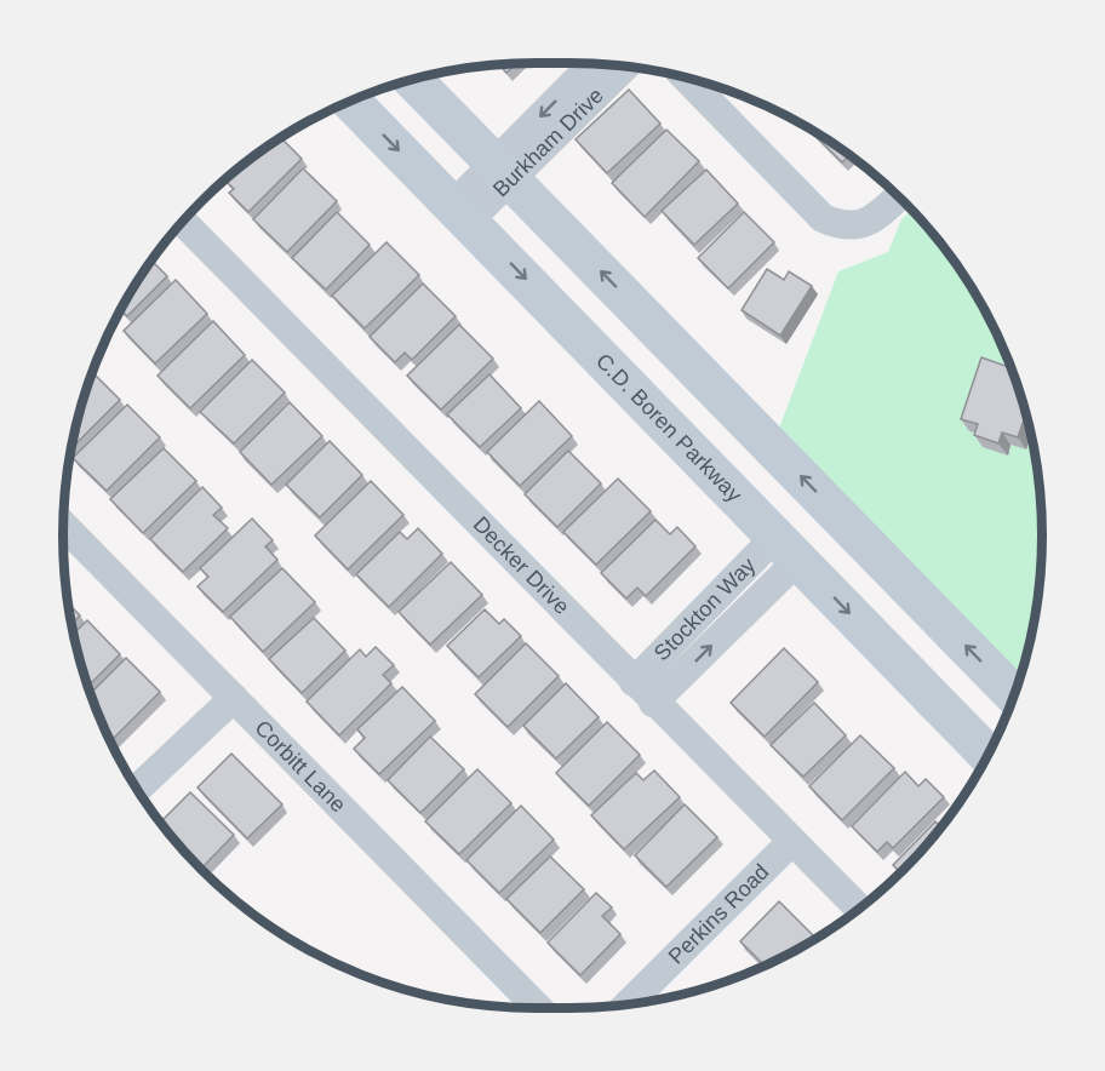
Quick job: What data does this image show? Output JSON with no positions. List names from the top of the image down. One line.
{"streets":{"street":["Burkham Drive","C.D. Boren Parkway","Decker Drive","Stockton Way","Corbitt Lane","Perkins Road"]},"crossings":[["Burkham Drive","C.D. Boren Parkway"],["C.D. Boren Parkway","Stockton Way"],["Decker Drive","Stockton Way"],["Decker Drive","Perkins Road"]]}
